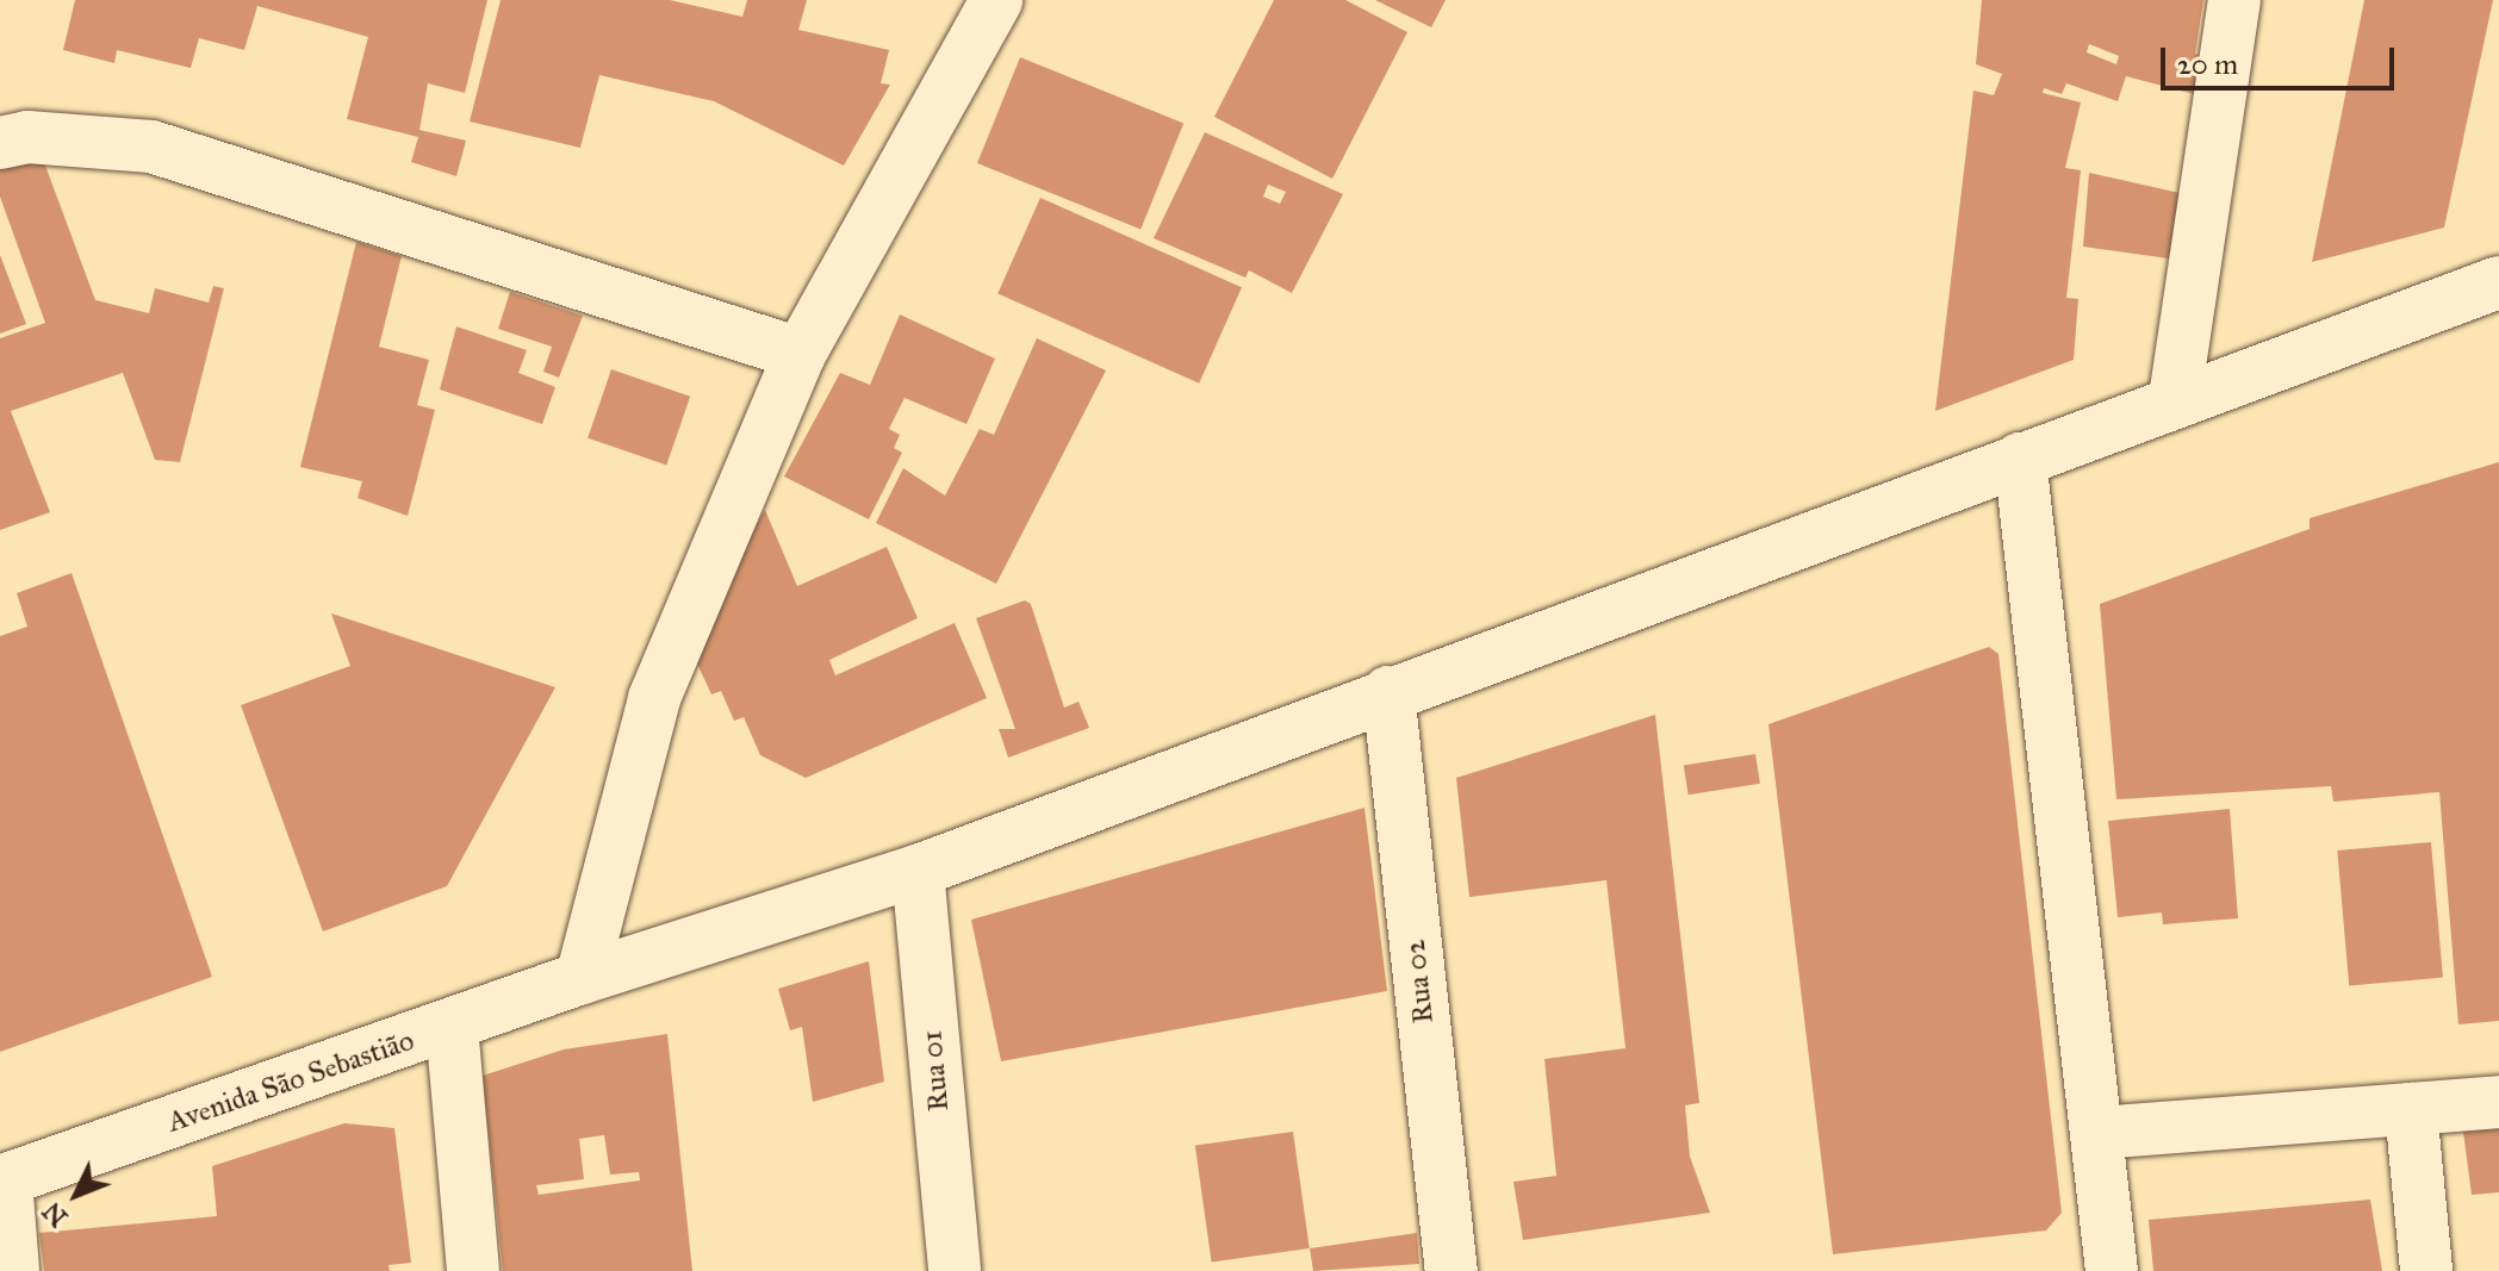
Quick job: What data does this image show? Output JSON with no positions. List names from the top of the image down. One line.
{"streets":{"street":["Rua 02","Rua 01","Avenida São Sebastião"]},"crossings":[["Rua 02","Avenida São Sebastião"],["Rua 01","Avenida São Sebastião"]],"scale_bar":"20 m","north":"bottom left"}
